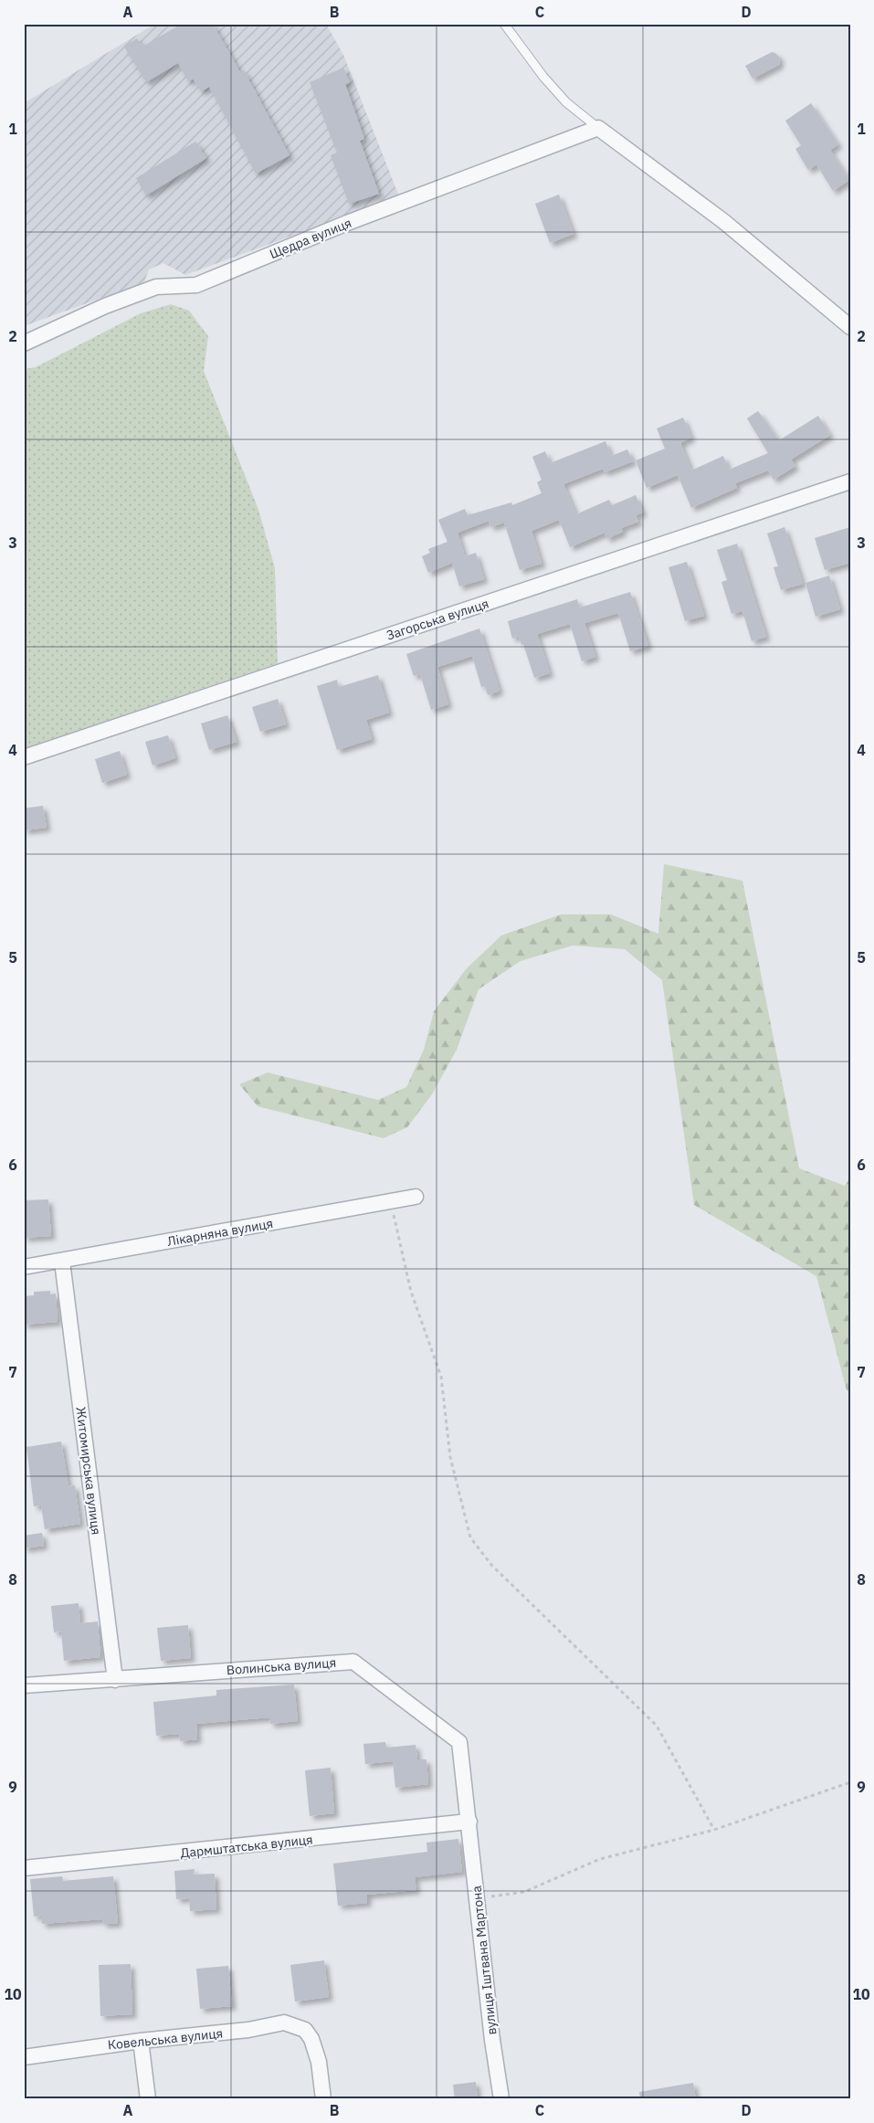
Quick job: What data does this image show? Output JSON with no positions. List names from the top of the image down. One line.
{"streets":{"street":["Щедра вулиця","Загорська вулиця","Лікарняна вулиця","Житомирська вулиця","Волинська вулиця","Дармштатська вулиця","вулиця Іштвана Мартона","Ковельська вулиця"]},"crossings":[["Лікарняна вулиця","Житомирська вулиця"],["Житомирська вулиця","Волинська вулиця"],["Волинська вулиця","Дармштатська вулиця"],["Волинська вулиця","вулиця Іштвана Мартона"],["Дармштатська вулиця","вулиця Іштвана Мартона"]],"grid":{"columns":["A","B","C","D"],"rows":["1","2","3","4","5","6","7","8","9","10"]}}
